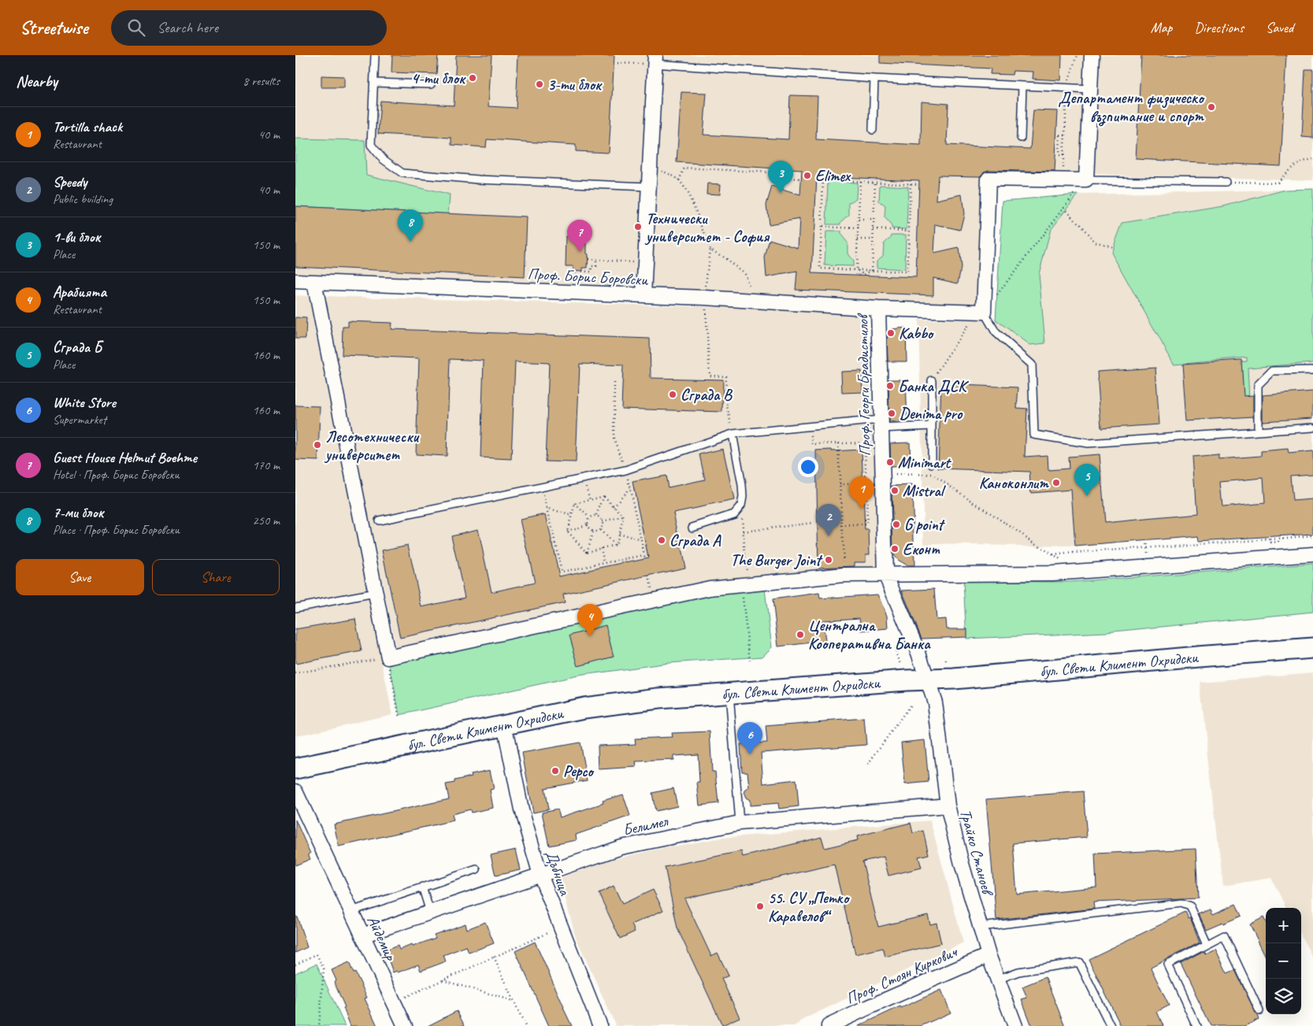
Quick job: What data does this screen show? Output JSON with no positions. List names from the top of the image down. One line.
{"streets":{"main road":["бул. Свети Климент Охридски"],"street":["Проф. Борис Боровски","Проф. Георги Брадистилов","Белимел","Трайко Станоев","Дъбница","Айдемир","Проф. Стоян Киркович"]},"crossings":[["Проф. Борис Боровски","Проф. Георги Брадистилов"],["Проф. Георги Брадистилов","бул. Свети Климент Охридски"],["Проф. Георги Брадистилов","Трайко Станоев"],["бул. Свети Климент Охридски","Трайко Станоев"],["бул. Свети Климент Охридски","Дъбница"],["Белимел","Трайко Станоев"],["Белимел","Дъбница"],["Белимел","Айдемир"],["Трайко Станоев","Проф. Стоян Киркович"]],"places":["4-ти блок","3-ти блок","Департамент физическо възпитание и спорт","Elimex","Технически университет - София","Kabbo","Банка ДСК","Сграда В","Denima pro","Лесотехнически университет","Minimart","Каноконлит","Mistral","G point","Сграда А","Еконт","The Burger Joint","Централна Кооперативна Банка","Pepco","55. СУ „Петко Каравелов“"],"page":{"header":"Streetwise","search":"Search here","nav":["Map","Directions","Saved"],"heading":["Nearby","8 results"],"list":[{"mark":"1","name":"Tortilla shack","note":"Restaurant","value":"40 m"},{"mark":"2","name":"Speedy","note":"Public building","value":"40 m"},{"mark":"3","name":"1-ви блок","note":"Place","value":"150 m"},{"mark":"4","name":"Арабията","note":"Restaurant","value":"150 m"},{"mark":"5","name":"Сграда Б","note":"Place","value":"160 m"},{"mark":"6","name":"White Store","note":"Supermarket","value":"160 m"},{"mark":"7","name":"Guest House Helmut Boehme","note":"Hotel · Проф. Борис Боровски","value":"170 m"},{"mark":"8","name":"7-ми блок","note":"Place · Проф. Борис Боровски","value":"250 m"}],"pins":["3","8","7","5","1","2","4","6"],"buttons":["Save","Share"],"map_buttons":["+","−"]}}
